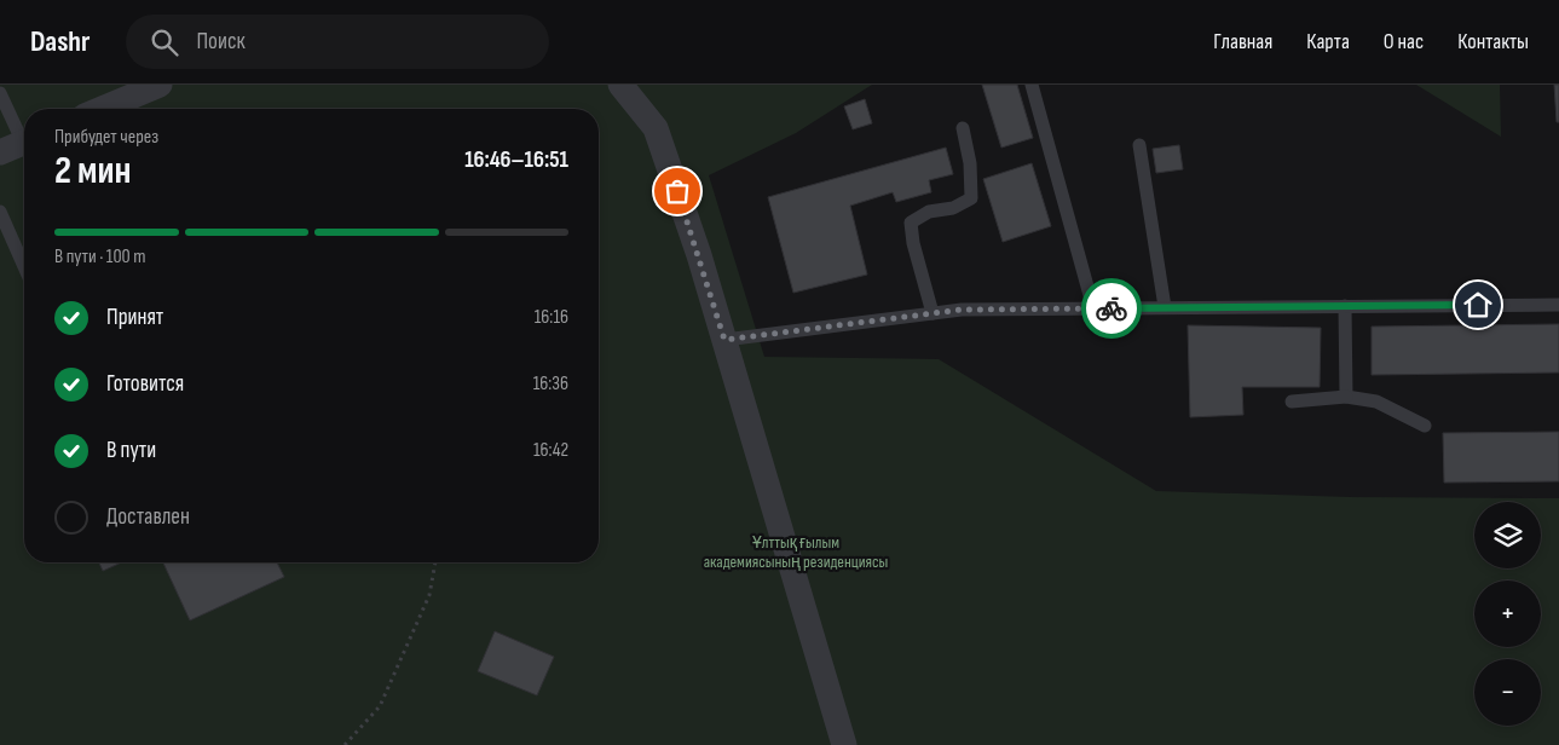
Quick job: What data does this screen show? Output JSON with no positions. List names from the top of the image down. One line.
{"parks":["Ұлттық ғылым академиясының резиденциясы"],"page":{"header":"Dashr","search":"Поиск","nav":["Главная","Карта","О нас","Контакты"],"heading":["2 мин","Прибудет через","16:46–16:51"],"bar":"В пути · 100 m","list":[["Принят","16:16"],["Готовится","16:36"],["В пути","16:42"],"Доставлен"],"map_buttons":["+","−"]}}
